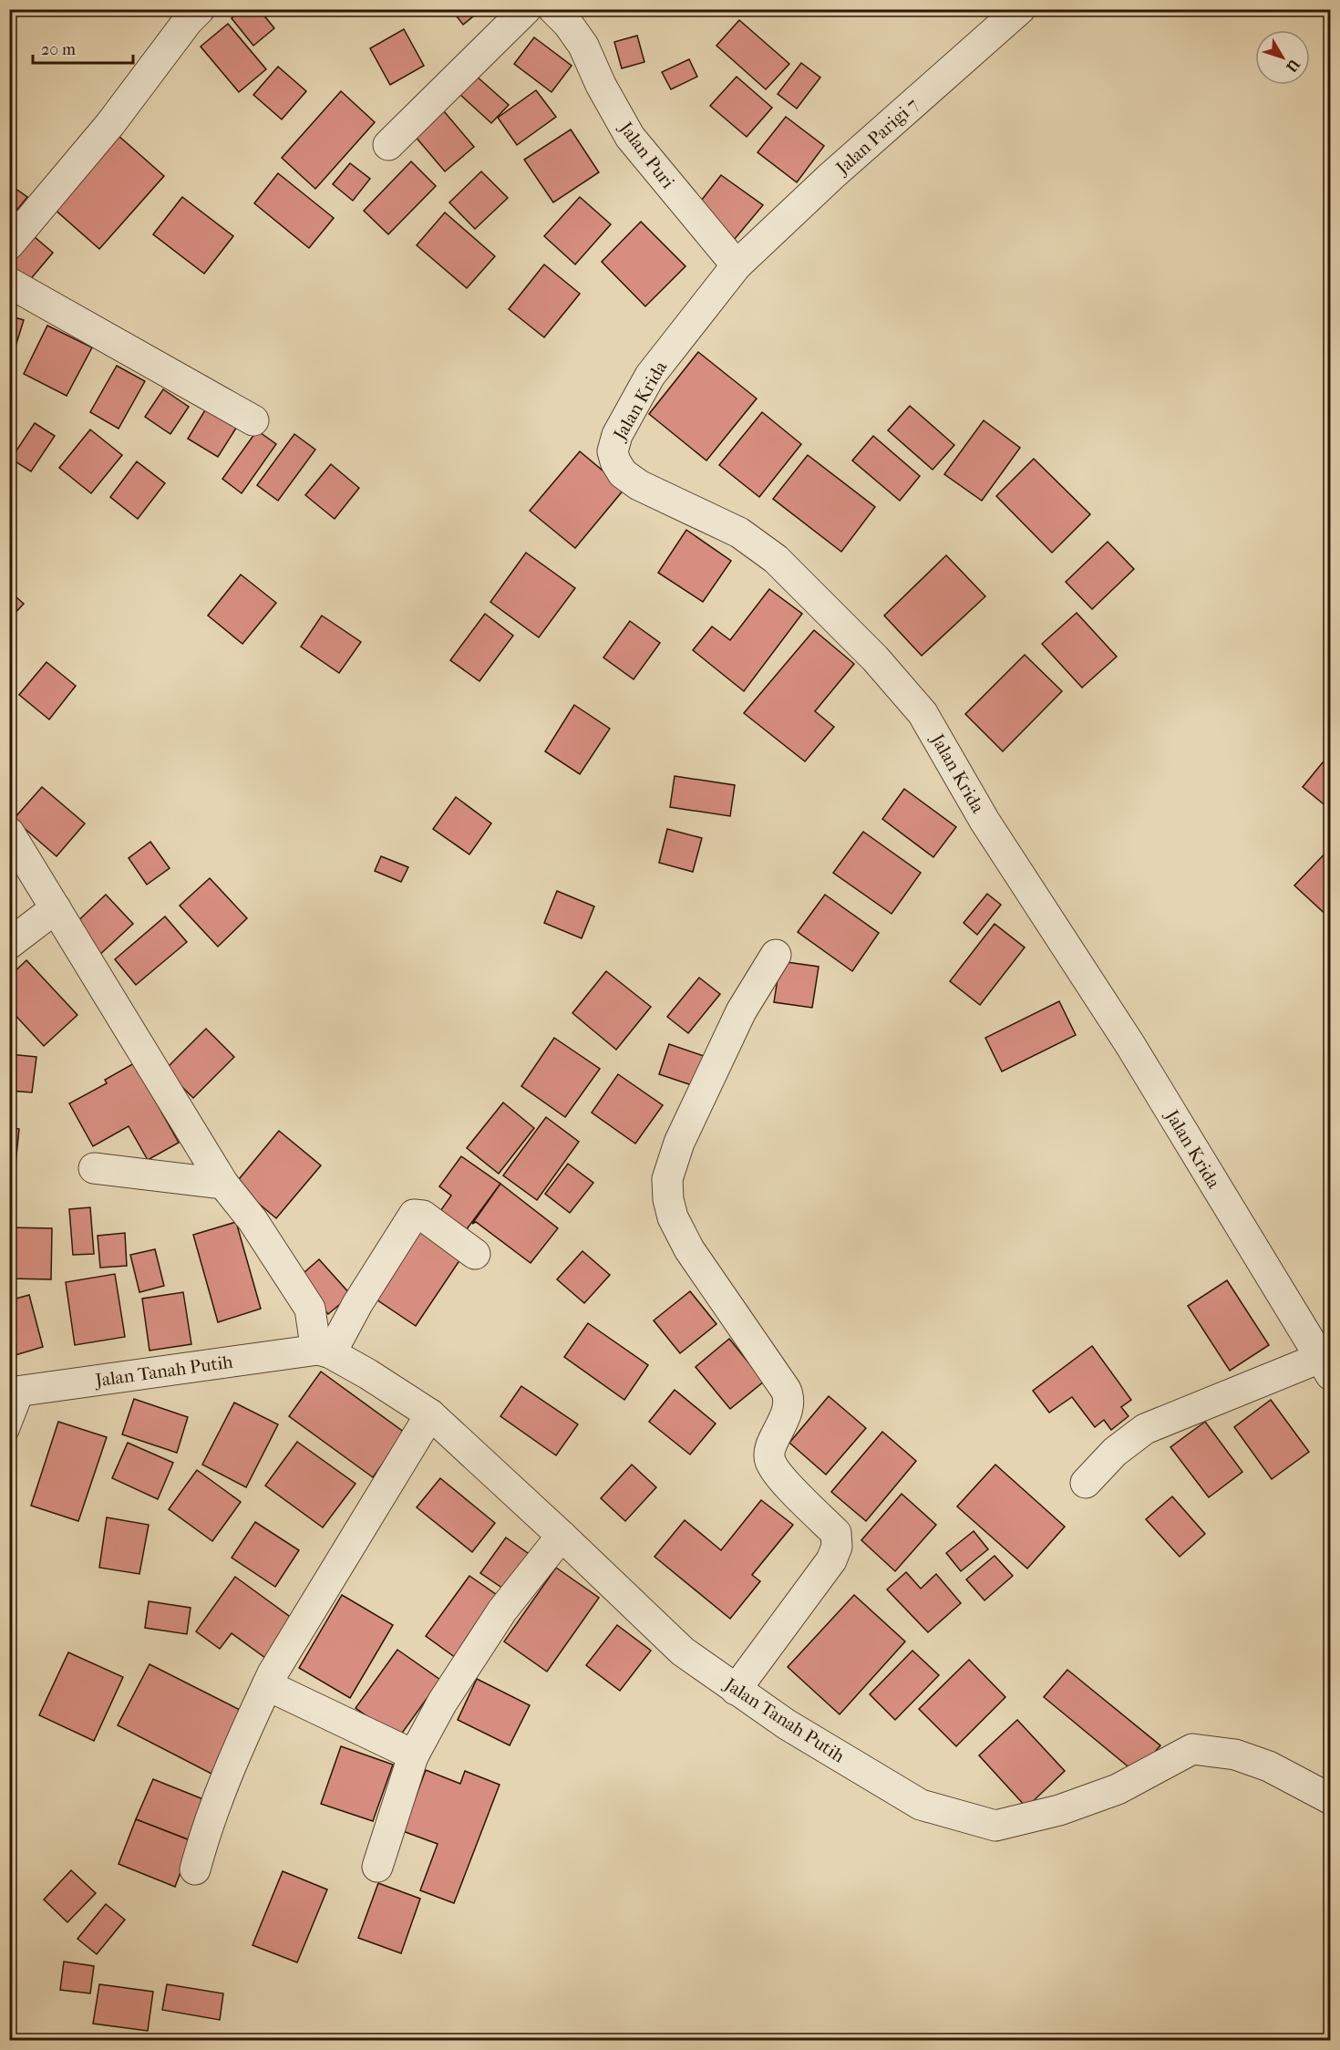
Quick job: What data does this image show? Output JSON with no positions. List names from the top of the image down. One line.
{"streets":{"street":["Jalan Parigi 7","Jalan Puri","Jalan Krida","Jalan Tanah Putih"]},"crossings":[["Jalan Parigi 7","Jalan Puri"],["Jalan Parigi 7","Jalan Krida"],["Jalan Puri","Jalan Krida"]],"scale_bar":"20 m","north":"bottom right"}
